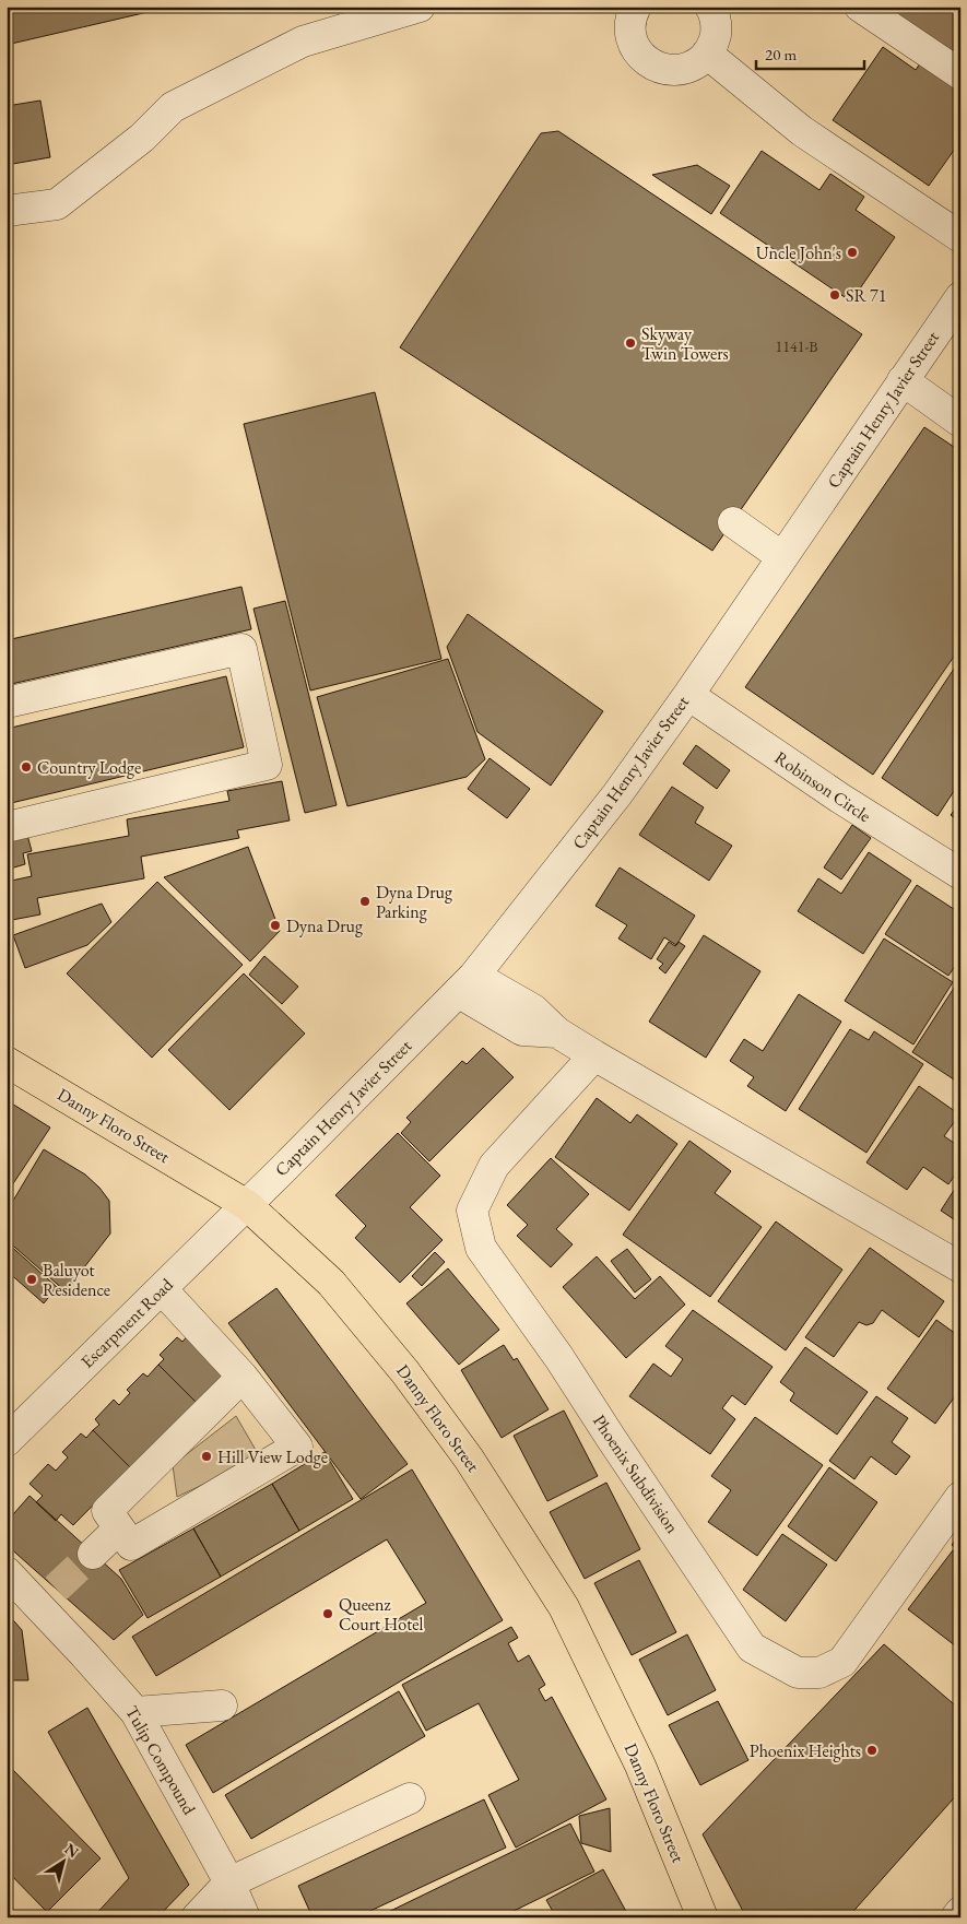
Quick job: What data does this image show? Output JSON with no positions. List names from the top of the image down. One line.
{"streets":{"main road":["Danny Floro Street"],"street":["Captain Henry Javier Street","Robinson Circle","Escarpment Road","Phoenix Subdivision","Tulip Compound"]},"crossings":[["Captain Henry Javier Street","Robinson Circle"],["Captain Henry Javier Street","Danny Floro Street"],["Captain Henry Javier Street","Escarpment Road"],["Danny Floro Street","Escarpment Road"]],"places":["Uncle John's","SR 71","Skyway Twin Towers","Country Lodge","Dyna Drug Parking","Dyna Drug","Baluyot Residence","Hill View Lodge","Queenz Court Hotel","Phoenix Heights"],"house_numbers":["1141-B"],"scale_bar":"20 m","north":"top right"}
